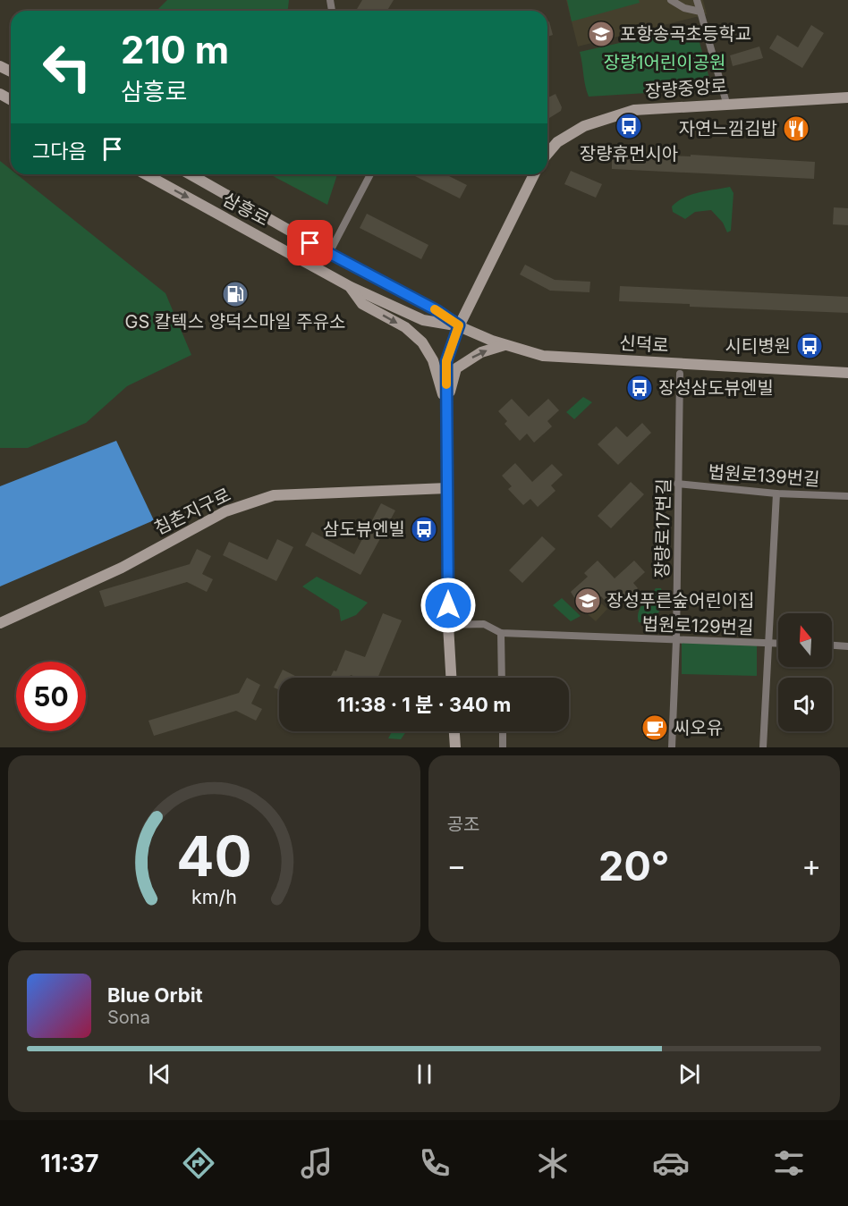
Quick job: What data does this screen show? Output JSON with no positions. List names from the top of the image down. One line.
{"streets":{"main road":["장량중앙로","삼흥로","신덕로","침촌지구로"],"street":["법원로139번길","장량로17번길","법원로129번길"]},"crossings":[["삼흥로","신덕로"],["법원로139번길","장량로17번길"],["장량로17번길","법원로129번길"]],"parks":["장량1어린이공원"],"places":{"school or university":["포항송곡초등학교","장성푸른숲어린이집"],"bus stop":["장량휴먼시아","시티병원","장성삼도뷰엔빌","삼도뷰엔빌"],"restaurant":["자연느낌김밥"],"fuel station":["GS 칼텍스 양덕스마일 주유소"],"cafe":["씨오유"]},"north":"top","page":{"turn":["210 m","삼흥로"],"then":"그다음","limit":"50","trip":"11:38 · 1 분 · 340 m","tile":"공조","heat":["−","20°","+"],"song":["Blue Orbit","Sona"],"tabs":"11:37","gauge":["40","km/h"]}}
